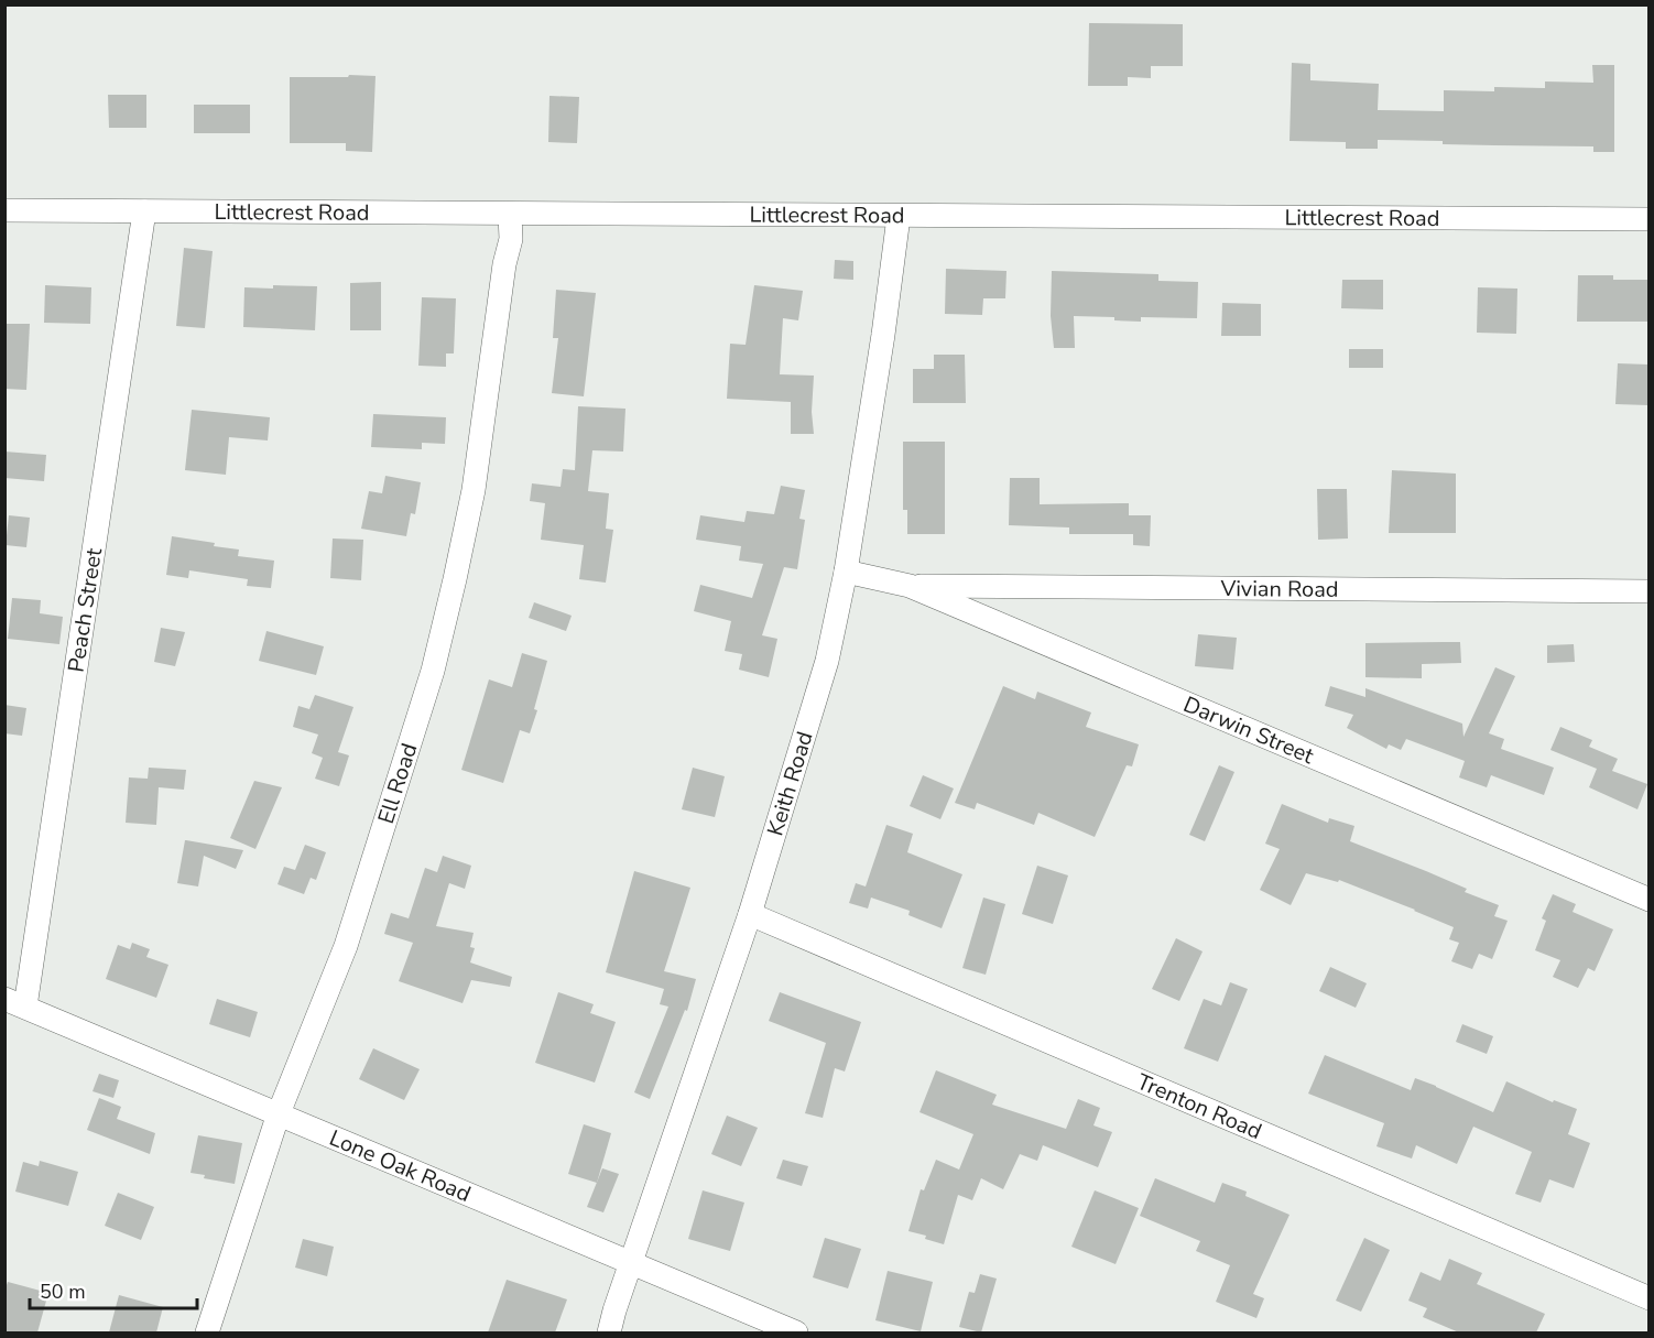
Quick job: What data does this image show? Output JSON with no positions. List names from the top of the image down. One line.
{"streets":{"street":["Littlecrest Road","Vivian Road","Peach Street","Darwin Street","Ell Road","Keith Road","Trenton Road","Lone Oak Road"]},"crossings":[["Littlecrest Road","Peach Street"],["Littlecrest Road","Ell Road"],["Littlecrest Road","Keith Road"],["Vivian Road","Darwin Street"],["Peach Street","Lone Oak Road"],["Darwin Street","Keith Road"],["Ell Road","Lone Oak Road"],["Keith Road","Trenton Road"],["Keith Road","Lone Oak Road"]],"scale_bar":"50 m"}
